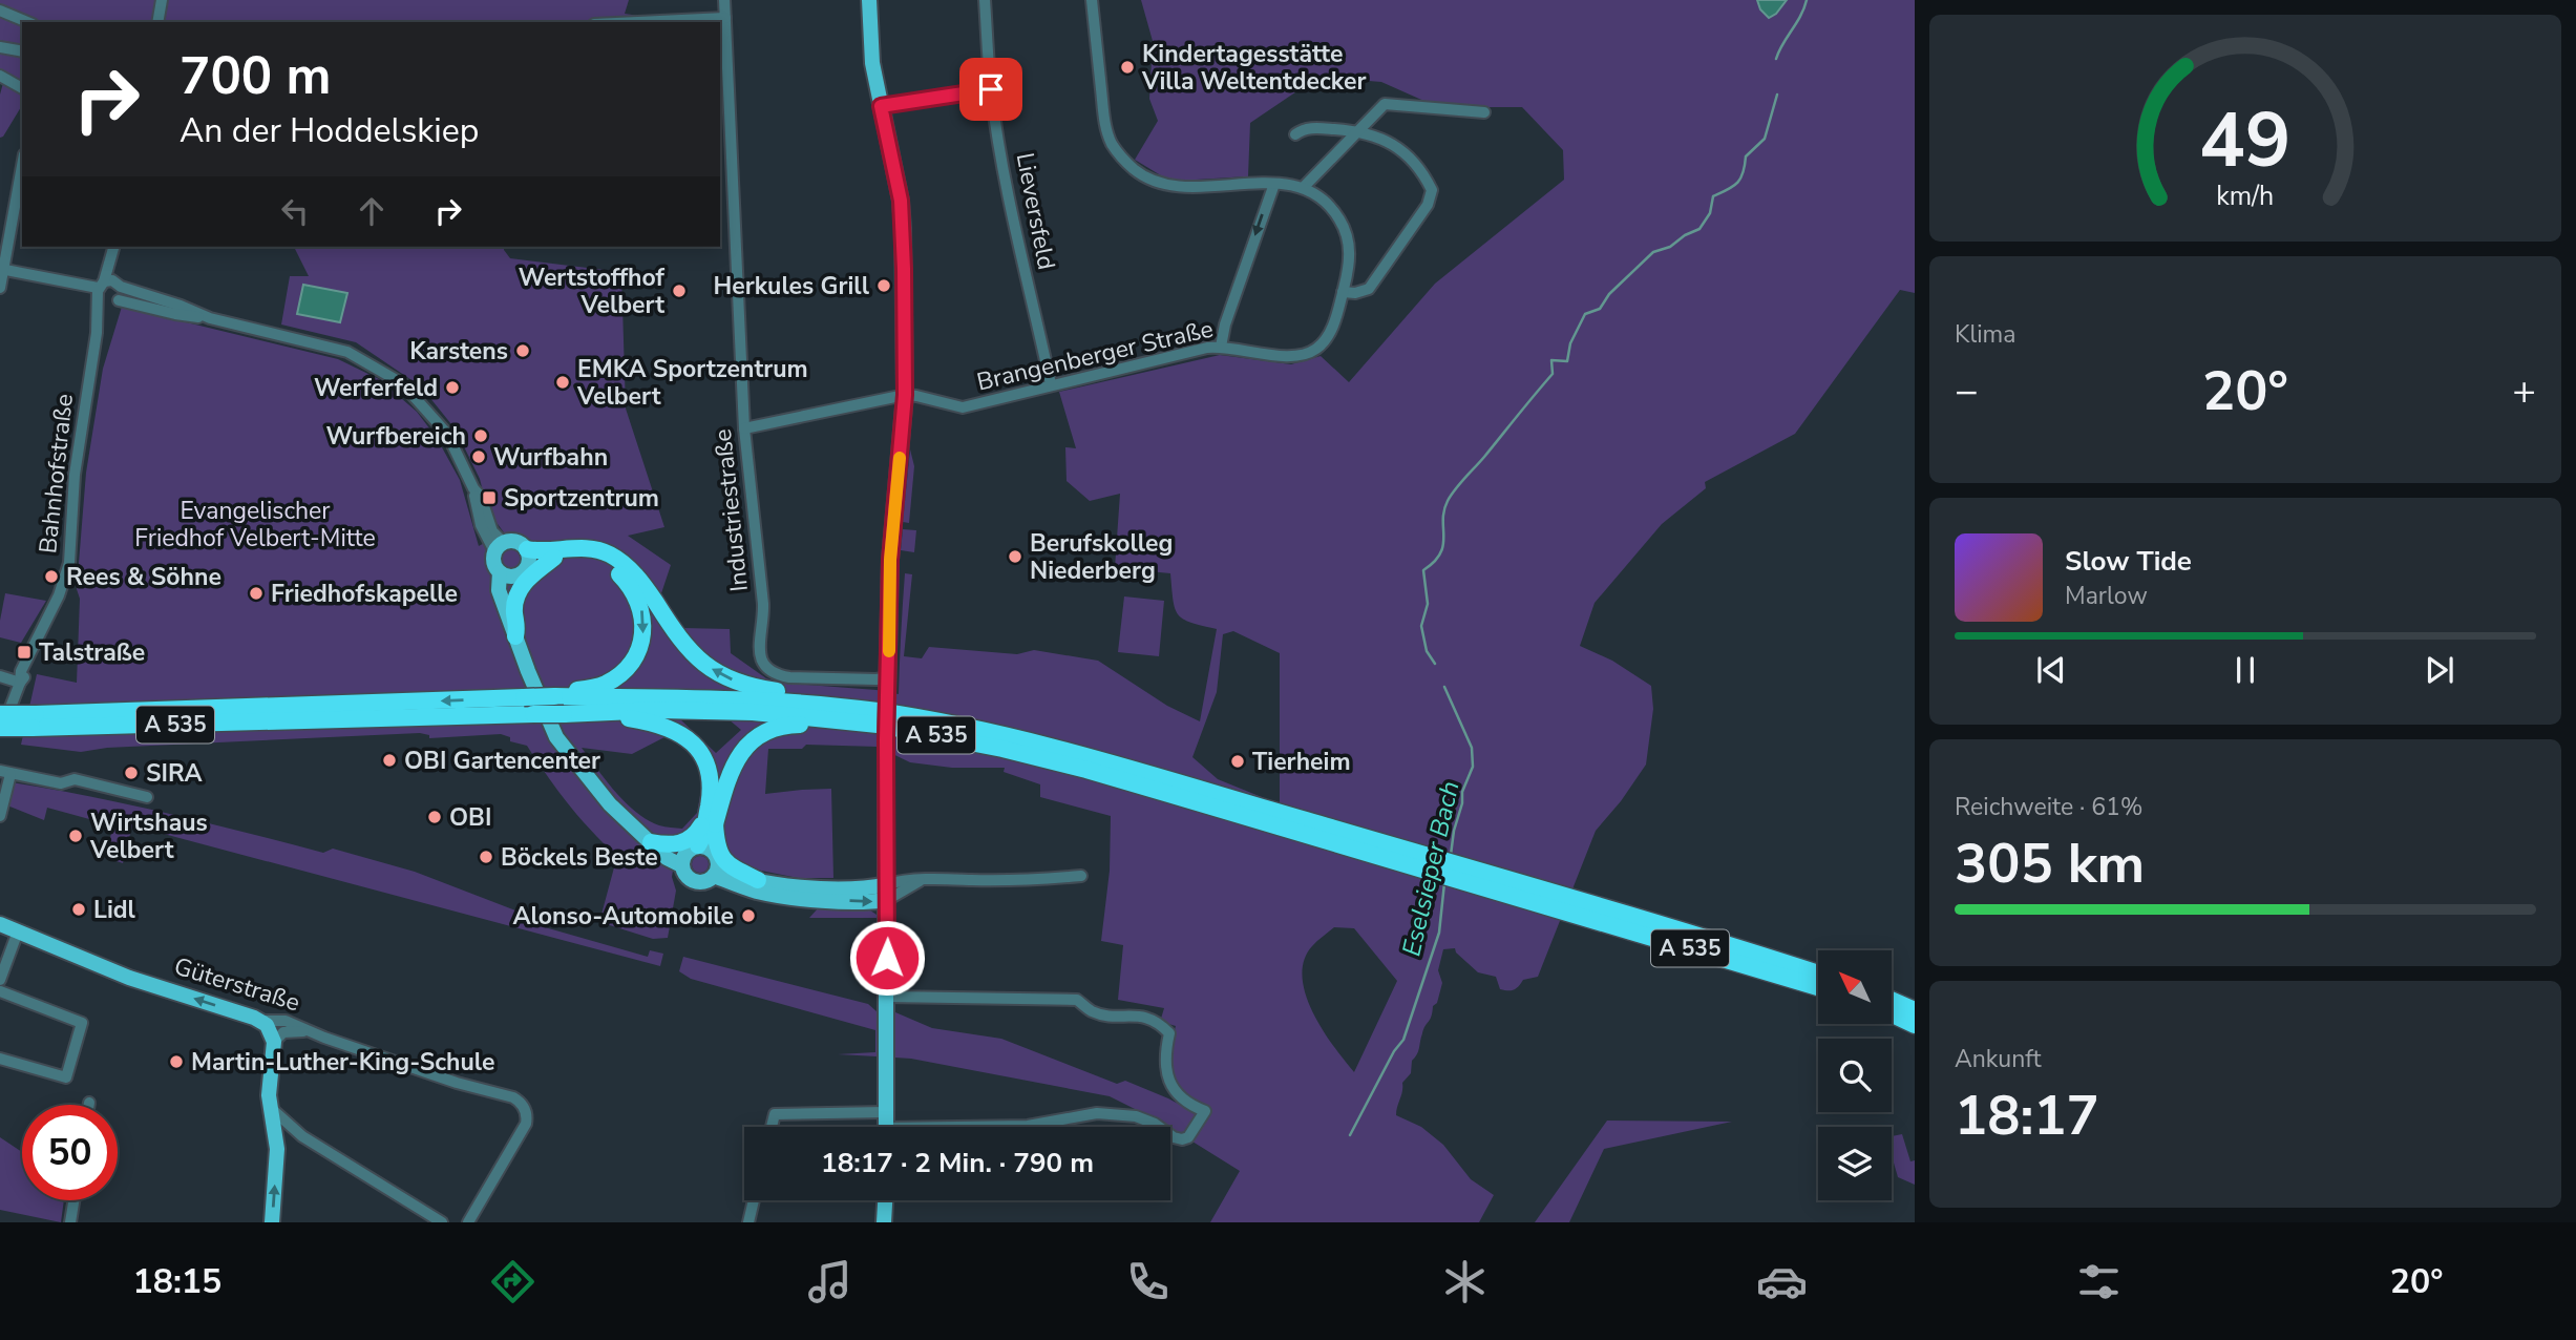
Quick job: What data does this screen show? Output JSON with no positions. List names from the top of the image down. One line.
{"streets":{"highway":["A 535"],"main road":["Güterstraße"],"street":["Lieversfeld","Brangenberger Straße","Bahnhofstraße","Industriestraße"]},"crossings":[["Lieversfeld","Brangenberger Straße"]],"one_way":["Güterstraße"],"water":["Eselsieper Bach"],"parks":["Evangelischer Friedhof Velbert-Mitte"],"places":{"other":["Kindertagesstätte Villa Weltentdecker","Herkules Grill","Wertstoffhof Velbert","Karstens","EMKA Sportzentrum Velbert","Werferfeld","Wurfbereich","Wurfbahn","Berufskolleg Niederberg","Rees & Söhne","Friedhofskapelle","OBI Gartencenter","Tierheim","SIRA","OBI","Wirtshaus Velbert","Böckels Beste","Lidl","Alonso-Automobile","Martin-Luther-King-Schule"],"transit":["Sportzentrum","Talstraße"]},"north":"top left","page":{"turn":["700 m","An der Hoddelskiep"],"tile":["Klima",["Reichweite · 61%","305 km"],["Ankunft","18:17"]],"heat":["−","20°","+"],"song":["Slow Tide","Marlow"],"limit":"50","trip":"18:17 · 2 Min. · 790 m","tabs":["18:15","20°"],"gauge":["49","km/h"]}}
